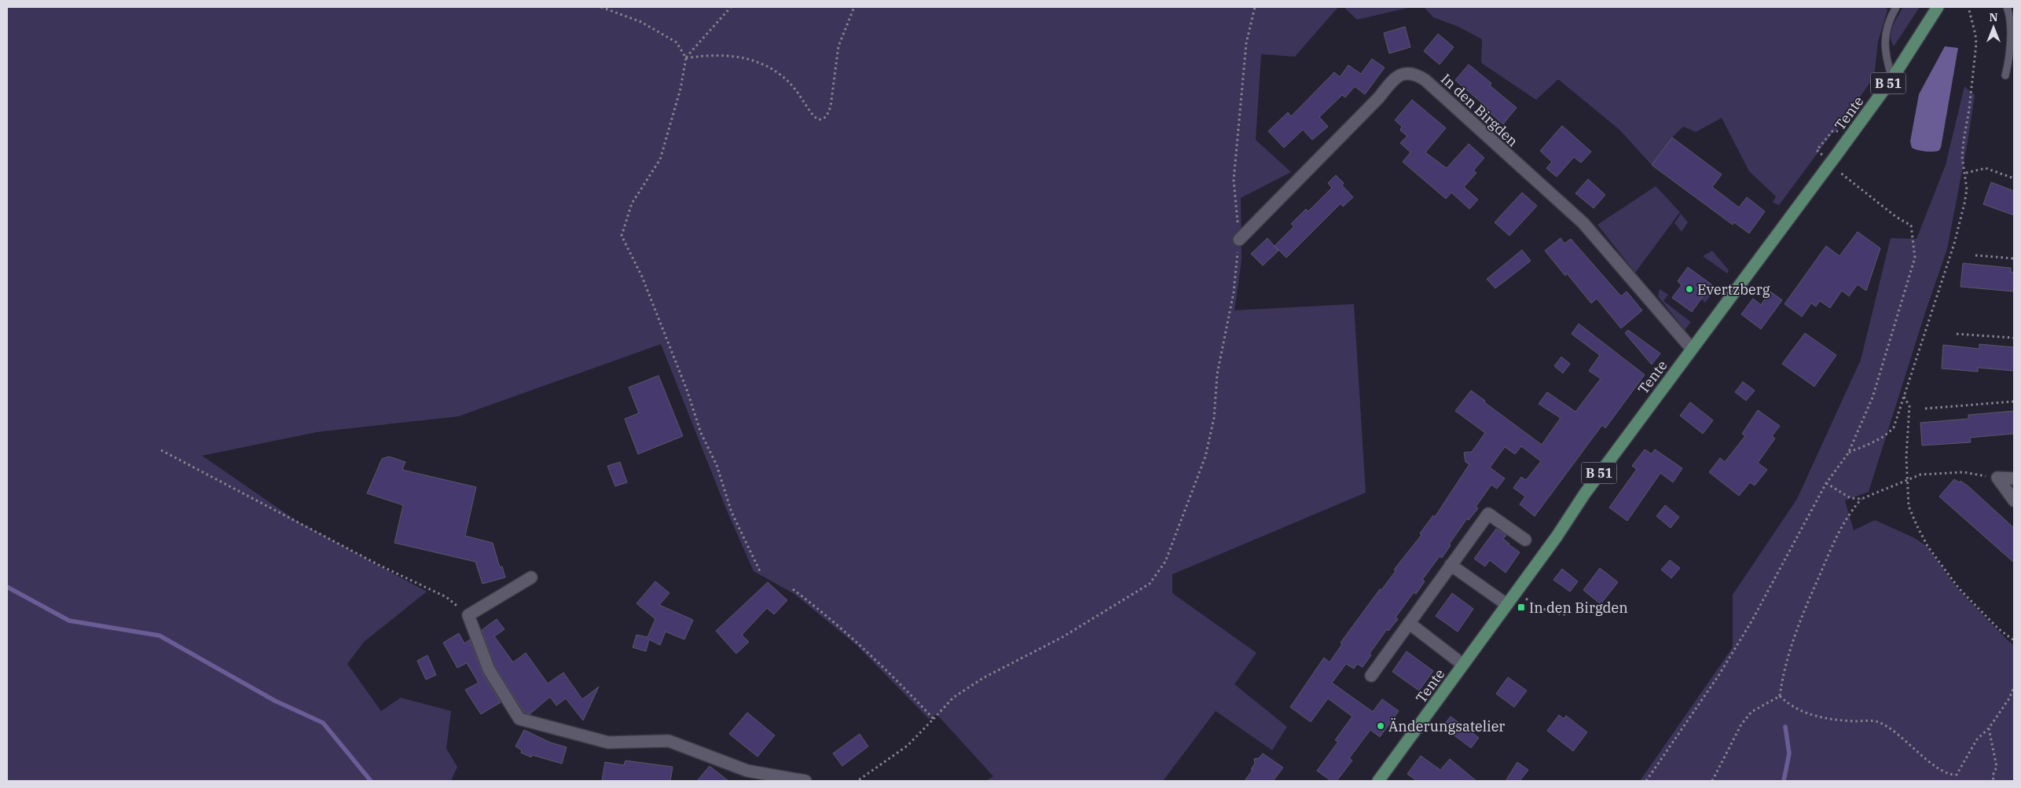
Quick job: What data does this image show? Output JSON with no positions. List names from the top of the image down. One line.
{"streets":{"main road":["B 51","Tente"],"street":["In den Birgden"]},"crossings":[["In den Birgden","Tente"]],"places":{"other":["Evertzberg","Änderungsatelier"],"transit":["In den Birgden"]},"north":"top"}
